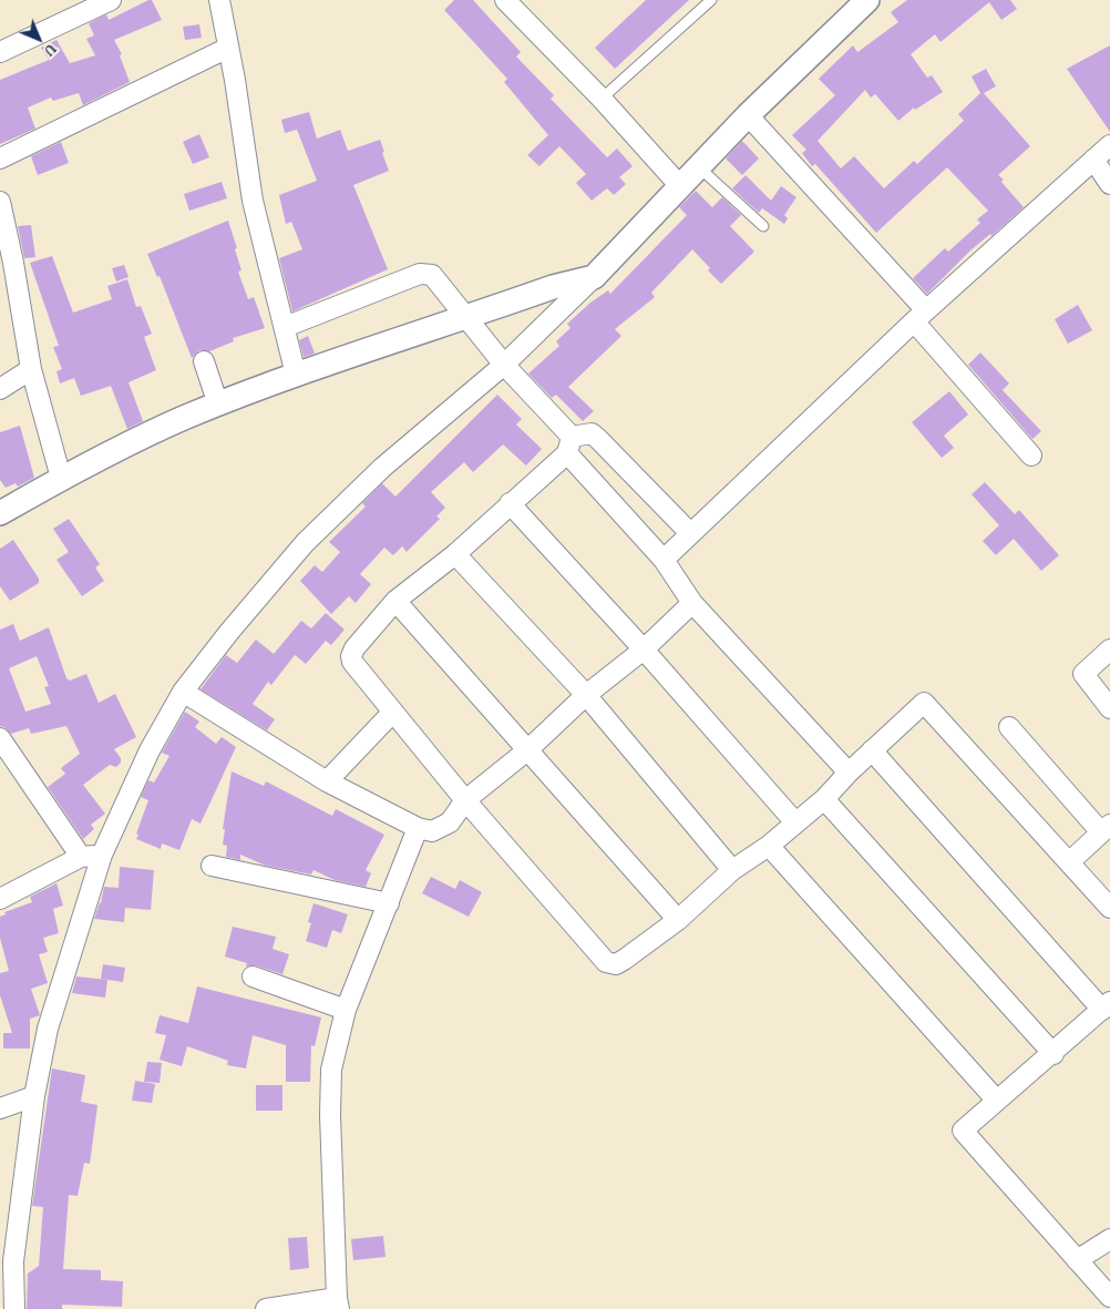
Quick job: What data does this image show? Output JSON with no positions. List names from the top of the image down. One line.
{"north":"bottom right"}
